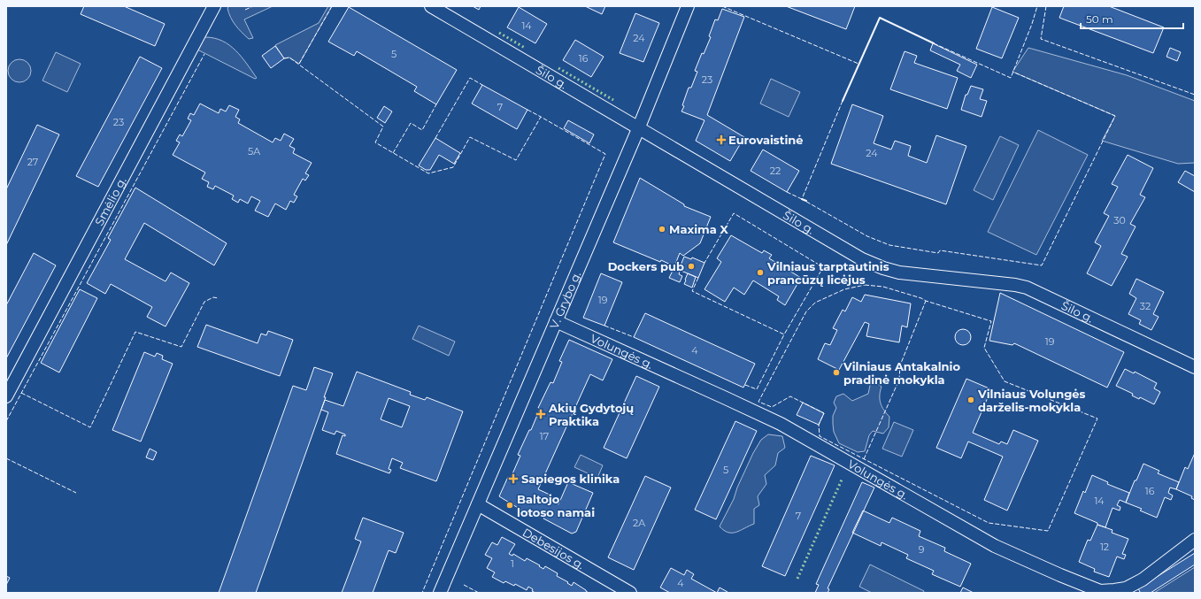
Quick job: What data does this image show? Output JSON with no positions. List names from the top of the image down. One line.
{"streets":{"street":["Šilo g.","Smėlio g.","V. Grybo g.","Volungės g.","Debesijos g."]},"crossings":[["Šilo g.","V. Grybo g."],["V. Grybo g.","Volungės g."],["V. Grybo g.","Debesijos g."]],"places":{"health":["Eurovaistinė","Akių Gydytojų Praktika","Sapiegos klinika"],"other":["Maxima X","Dockers pub","Vilniaus tarptautinis prancūzų licėjus","Vilniaus Antakalnio pradinė mokykla","Vilniaus Volungės darželis-mokykla","Baltojo lotoso namai"]},"house_numbers":["14","24","5","16","23","7","23","5A","24","27","22","30","19","32","19","4","17","5","16","14","7","2A","12","9","1","4"],"scale_bar":"50 m"}
